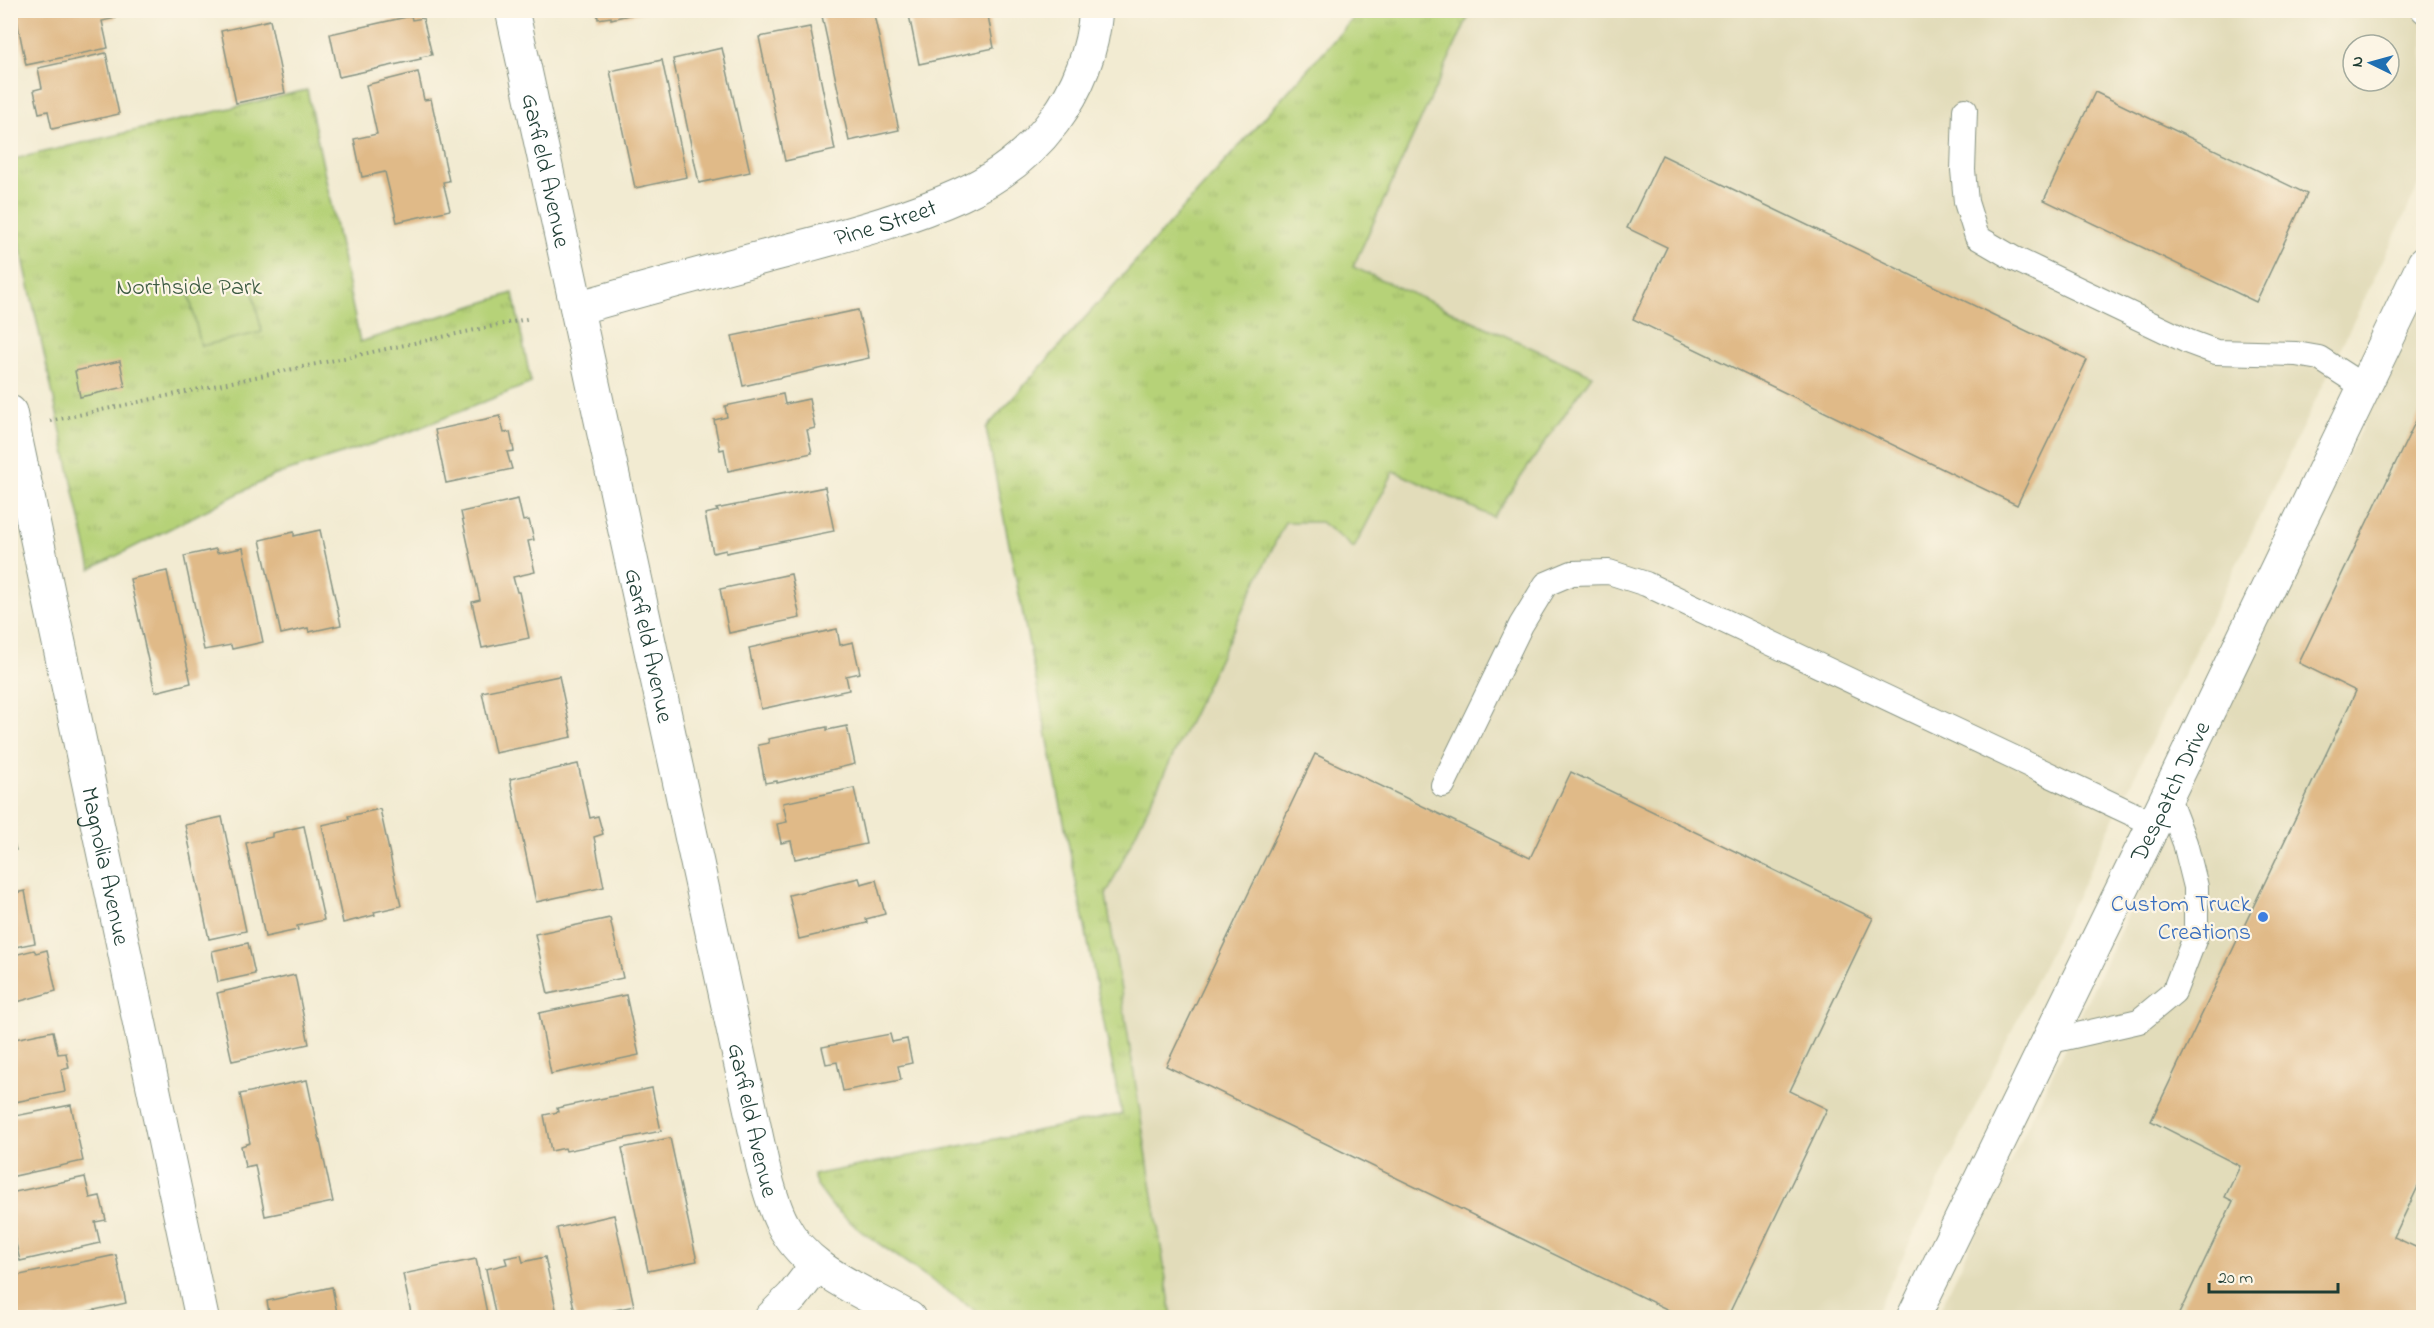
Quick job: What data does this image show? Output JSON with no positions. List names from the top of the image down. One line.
{"streets":{"street":["Garfield Avenue","Pine Street","Despatch Drive","Magnolia Avenue"]},"crossings":[["Garfield Avenue","Pine Street"]],"parks":["Northside Park"],"places":["Custom Truck Creations"],"scale_bar":"20 m","north":"left"}
